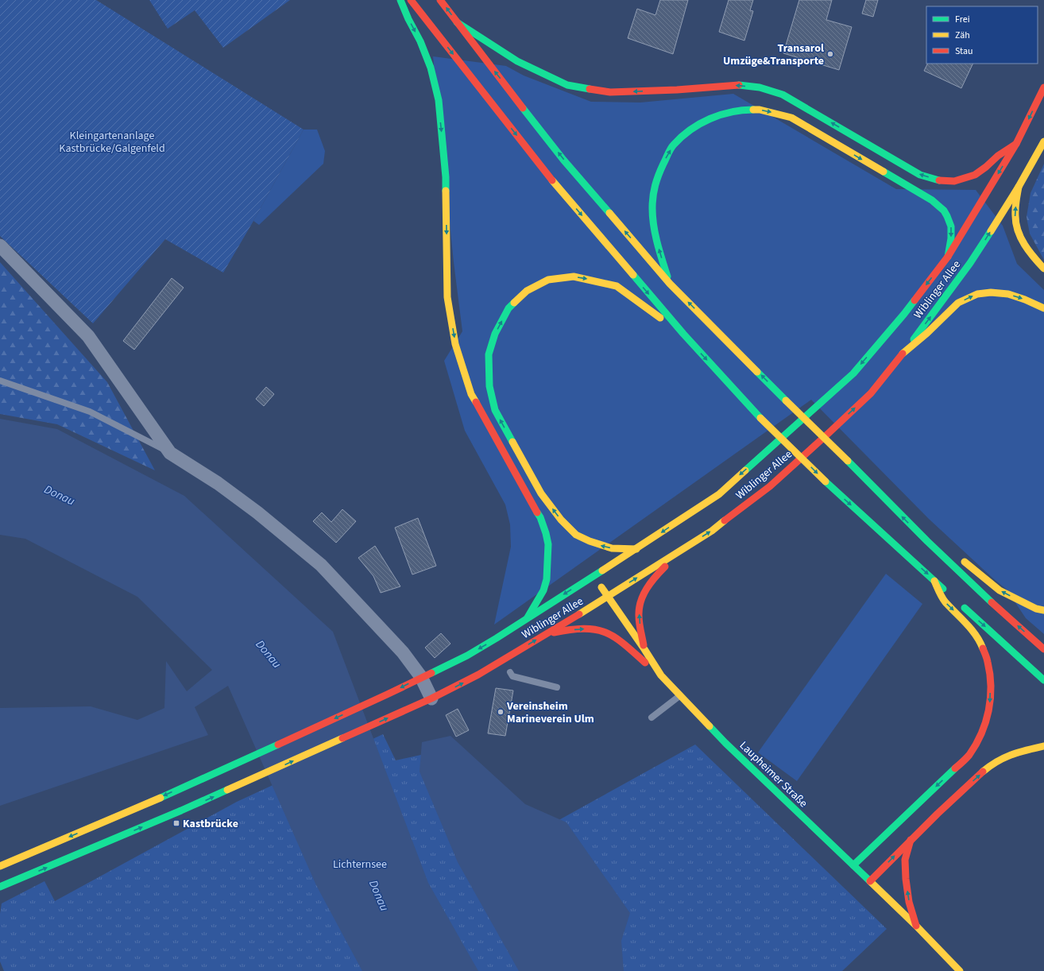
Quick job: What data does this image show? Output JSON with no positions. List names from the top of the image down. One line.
{"streets":{"main road":["Wiblinger Allee","Laupheimer Straße"]},"crossings":[["Wiblinger Allee","Laupheimer Straße"]],"water":["Donau"],"parks":["Kleingartenanlage Kastbrücke/Galgenfeld","Lichternsee"],"places":{"other":["Transarol Umzüge&Transporte","Vereinsheim Marineverein Ulm"],"transit":["Kastbrücke"]},"legend":["Frei","Zäh","Stau"]}
